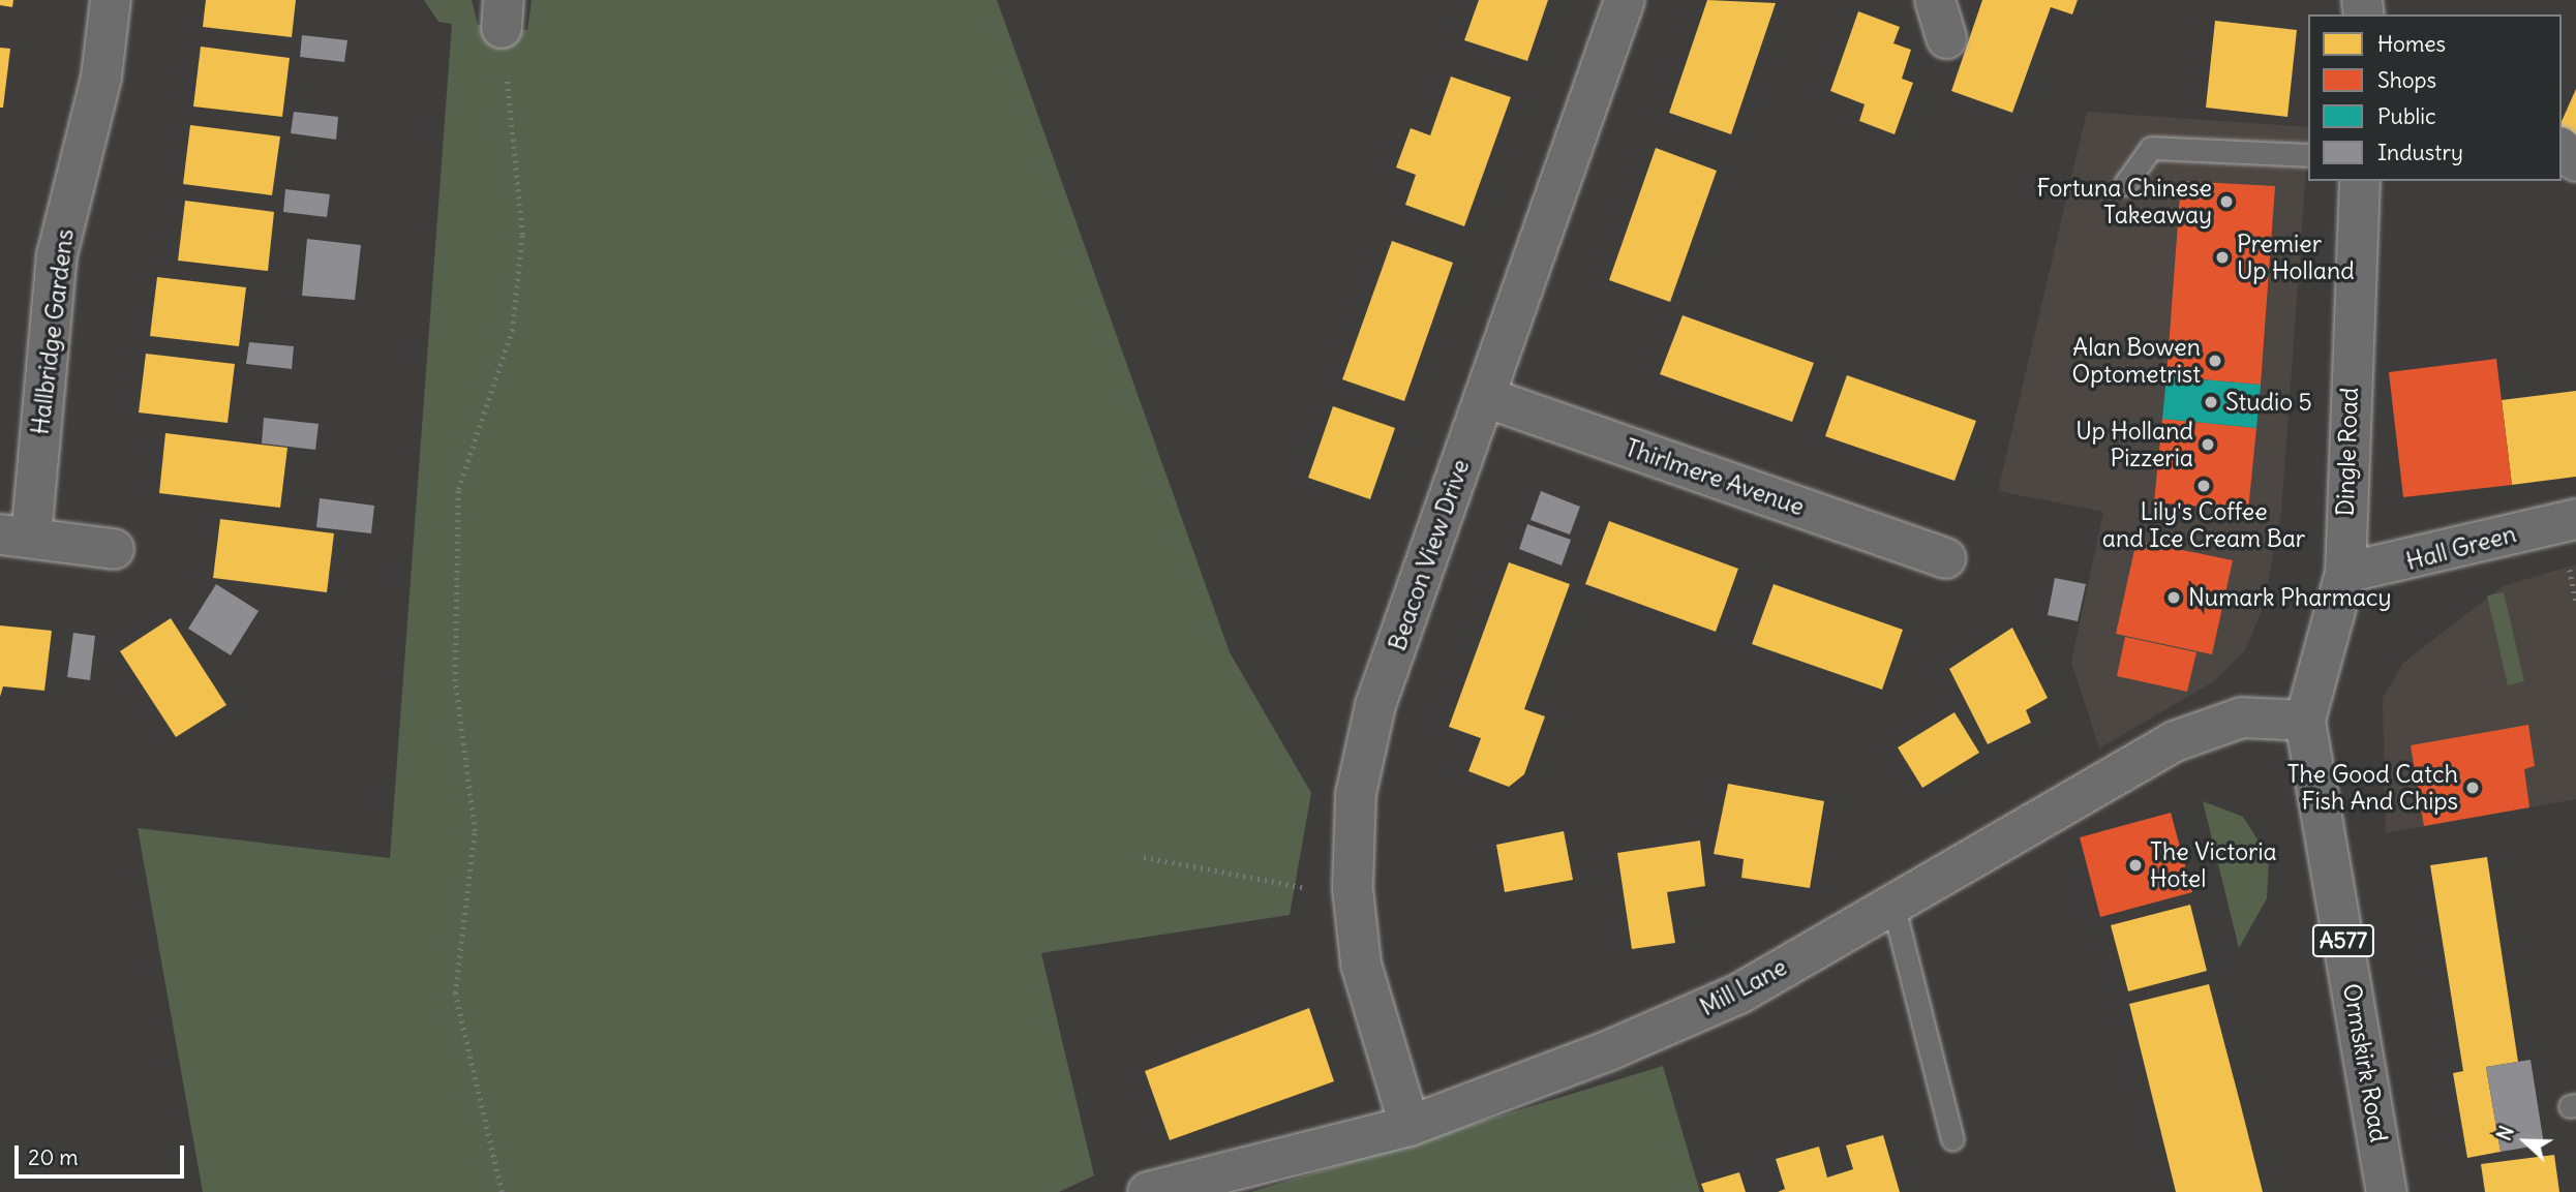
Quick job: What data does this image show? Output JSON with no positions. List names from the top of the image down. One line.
{"streets":{"street":["Hallbridge Gardens","Dingle Road","Thirlmere Avenue","Hall Green","Beacon View Drive","A577","Mill Lane","Ormskirk Road"]},"crossings":[["Dingle Road","Hall Green"],["Dingle Road","Mill Lane"],["Dingle Road","Ormskirk Road"],["Thirlmere Avenue","Beacon View Drive"],["Beacon View Drive","Mill Lane"],["Mill Lane","Ormskirk Road"]],"places":["Fortuna Chinese Takeaway","Premier Up Holland","Alan Bowen Optometrist","Studio 5","Up Holland Pizzeria","Lily's Coffee and Ice Cream Bar","Numark Pharmacy","The Good Catch Fish And Chips","The Victoria Hotel"],"legend":["Homes","Shops","Public","Industry"],"scale_bar":"20 m","north":"left"}
